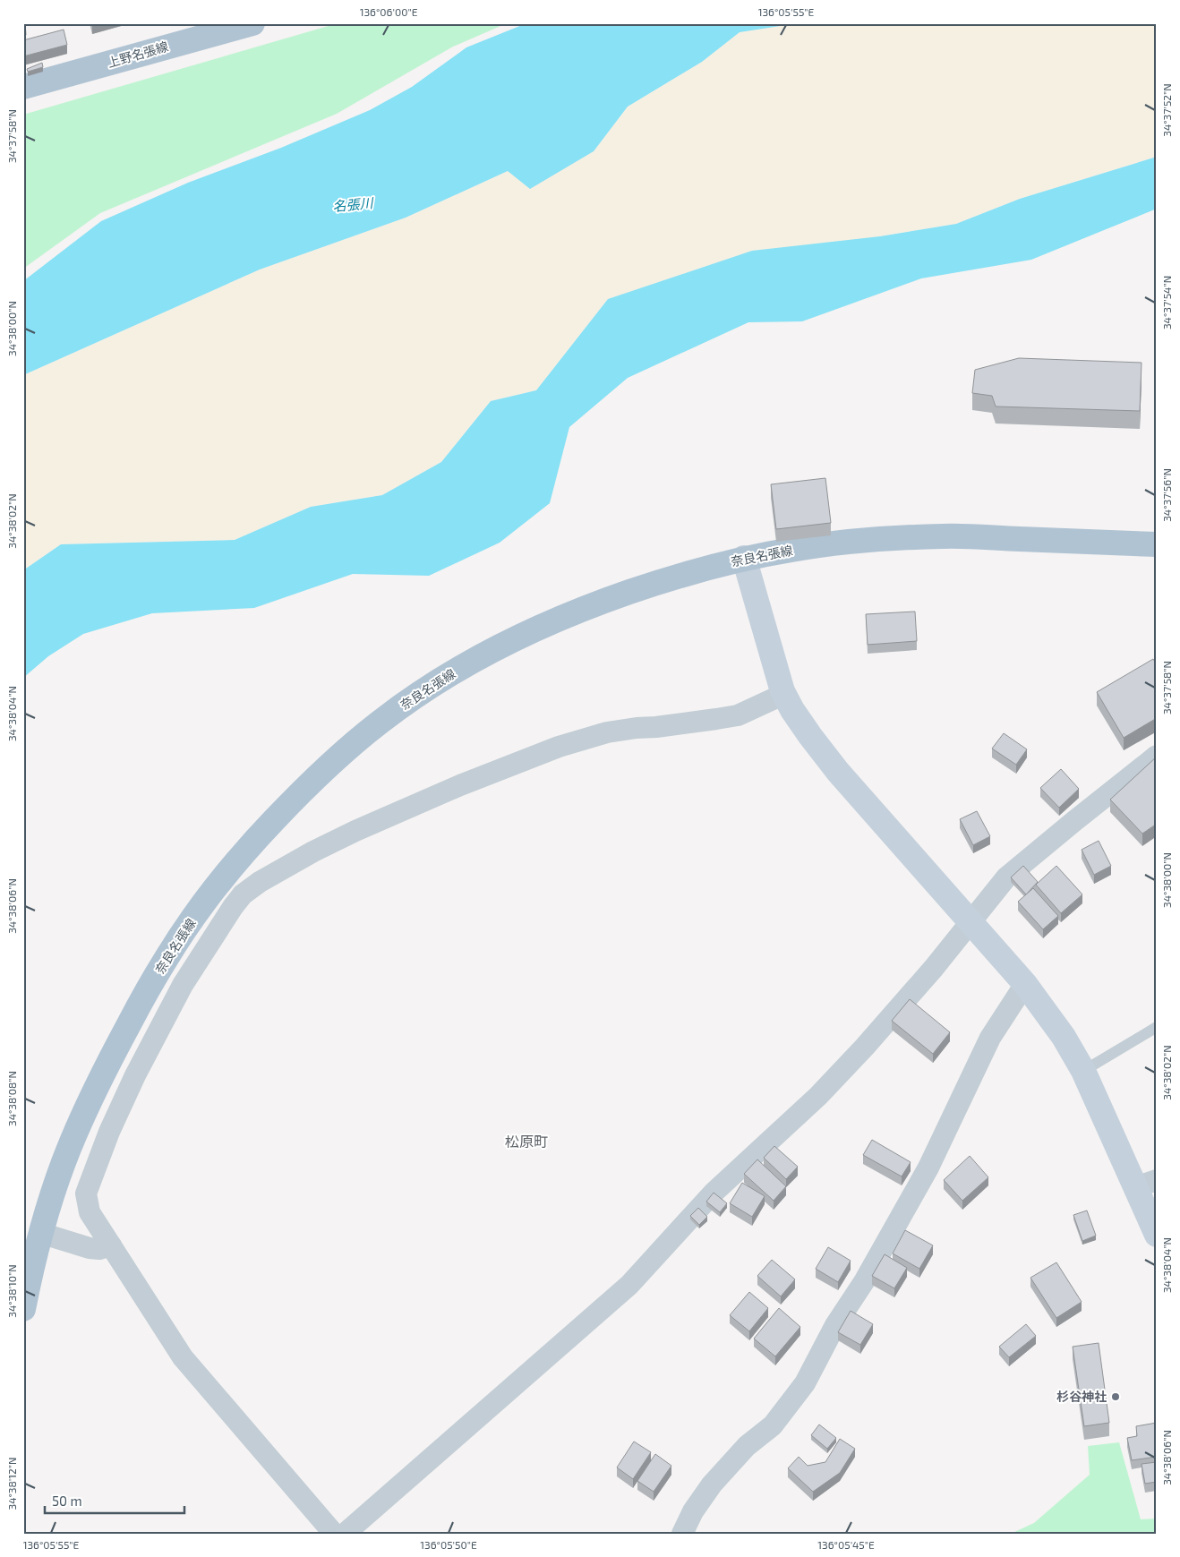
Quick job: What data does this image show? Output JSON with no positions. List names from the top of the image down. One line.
{"streets":{"main road":["上野名張線","奈良名張線"]},"districts":["松原町"],"water":["名張川"],"places":["杉谷神社"],"scale_bar":"50 m","coordinates":["136°06'00\"E","136°05'55\"E","34°37'52\"N","34°37'58\"N","34°37'54\"N","34°38'00\"N","34°37'56\"N","34°38'02\"N","34°38'04\"N","34°38'06\"N","34°38'08\"N","34°38'10\"N","34°38'12\"N","136°05'50\"E","136°05'45\"E"]}
